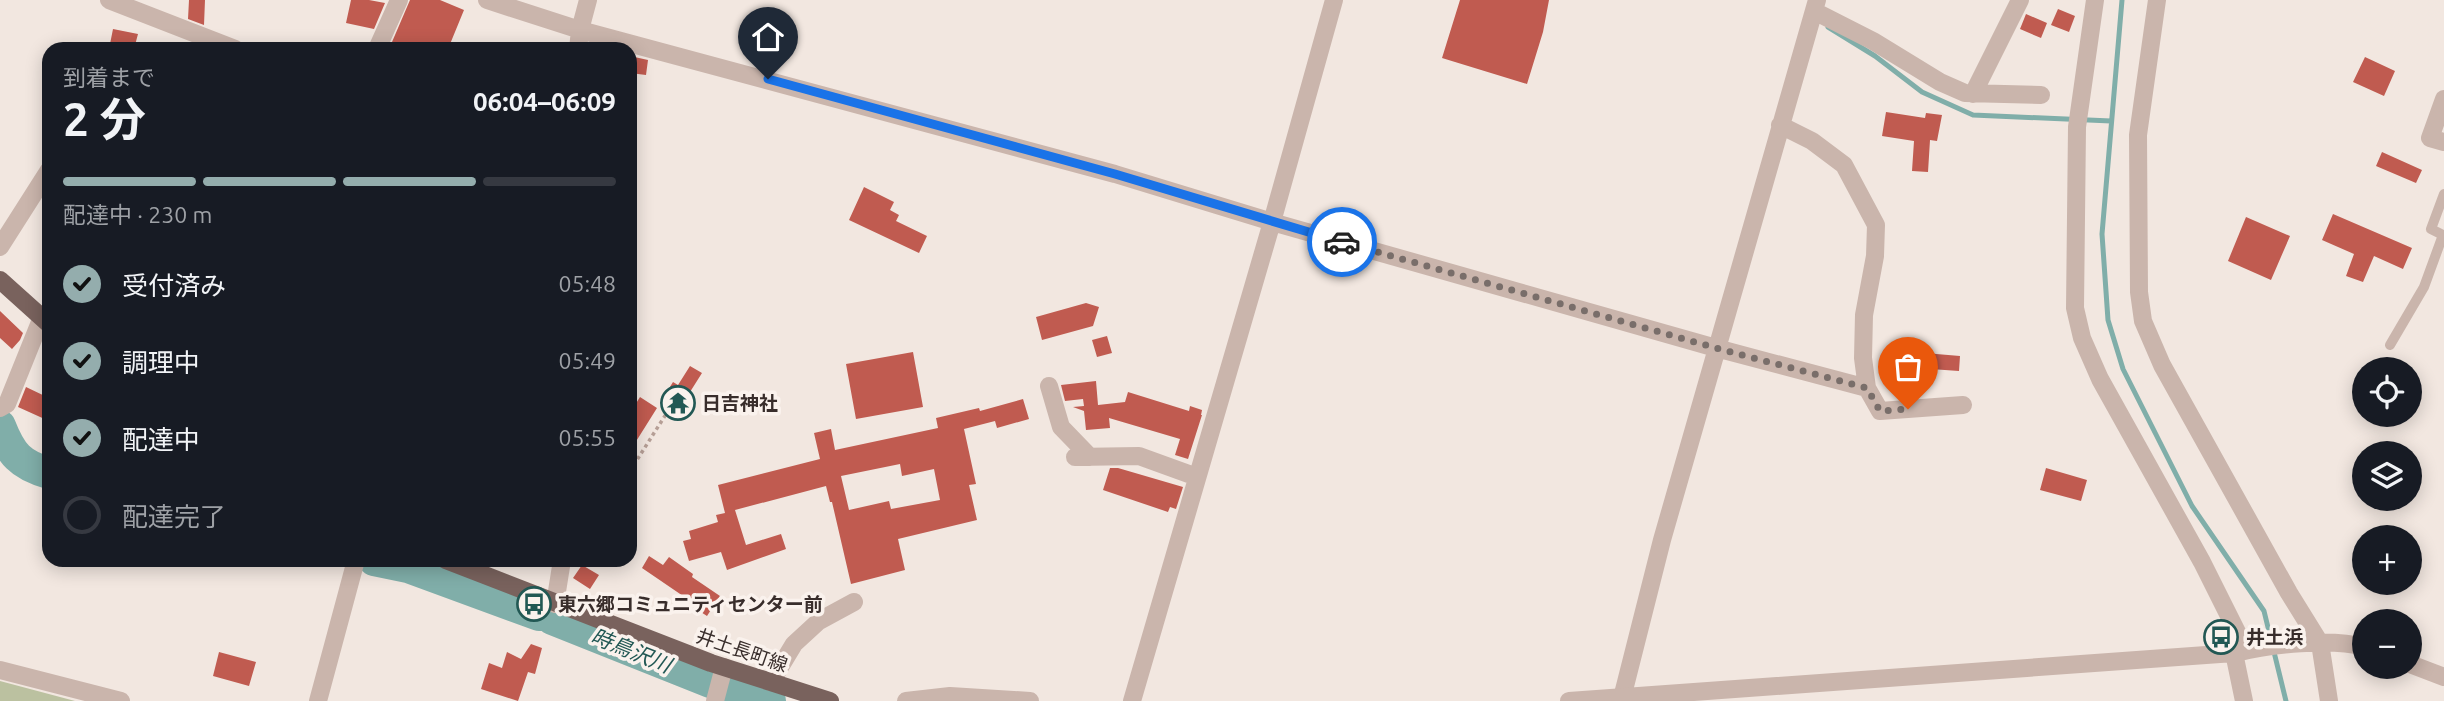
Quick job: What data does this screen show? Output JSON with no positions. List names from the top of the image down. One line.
{"streets":{"main road":["井土長町線"]},"water":["時鳥沢川"],"places":{"temple":["日吉神社"],"bus stop":["東六郷コミュニティセンター前","井土浜"]},"page":{"heading":["2 分","到着まで","06:04–06:09"],"bar":"配達中 · 230 m","list":[["受付済み","05:48"],["調理中","05:49"],["配達中","05:55"],"配達完了"],"map_buttons":["+","−"]}}
